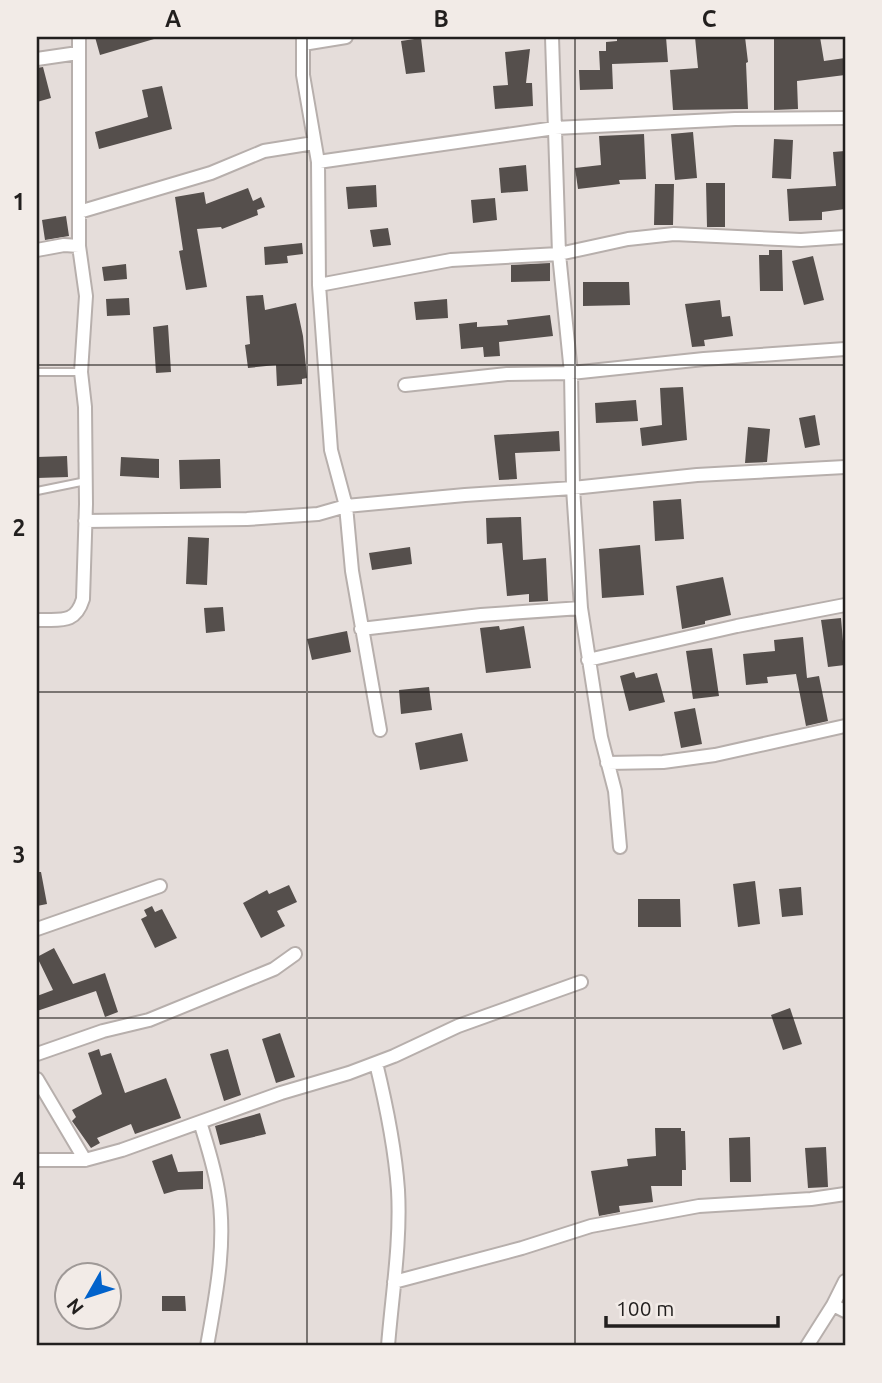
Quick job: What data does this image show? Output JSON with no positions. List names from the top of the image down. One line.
{"scale_bar":"100 m","north":"bottom left","grid":{"columns":["A","B","C"],"rows":["1","2","3","4"]}}
